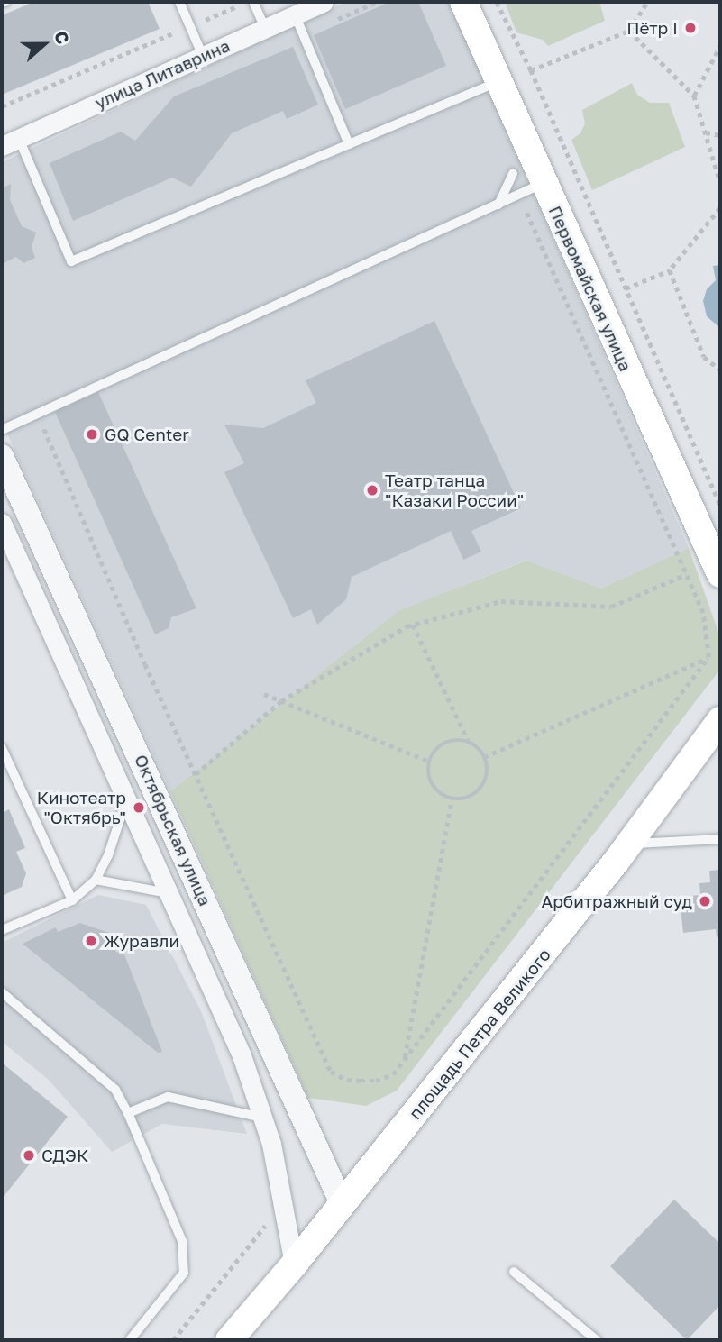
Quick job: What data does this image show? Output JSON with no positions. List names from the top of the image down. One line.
{"streets":{"main road":["Первомайская улица","площадь Петра Великого"],"street":["улица Литаврина","Октябрьская улица"]},"crossings":[["Октябрьская улица","площадь Петра Великого"]],"places":["Пётр I","GQ Center","Театр танца \"Казаки России\"","Кинотеатр \"Октябрь\"","Арбитражный суд","Журавли","СДЭК"],"north":"right"}
